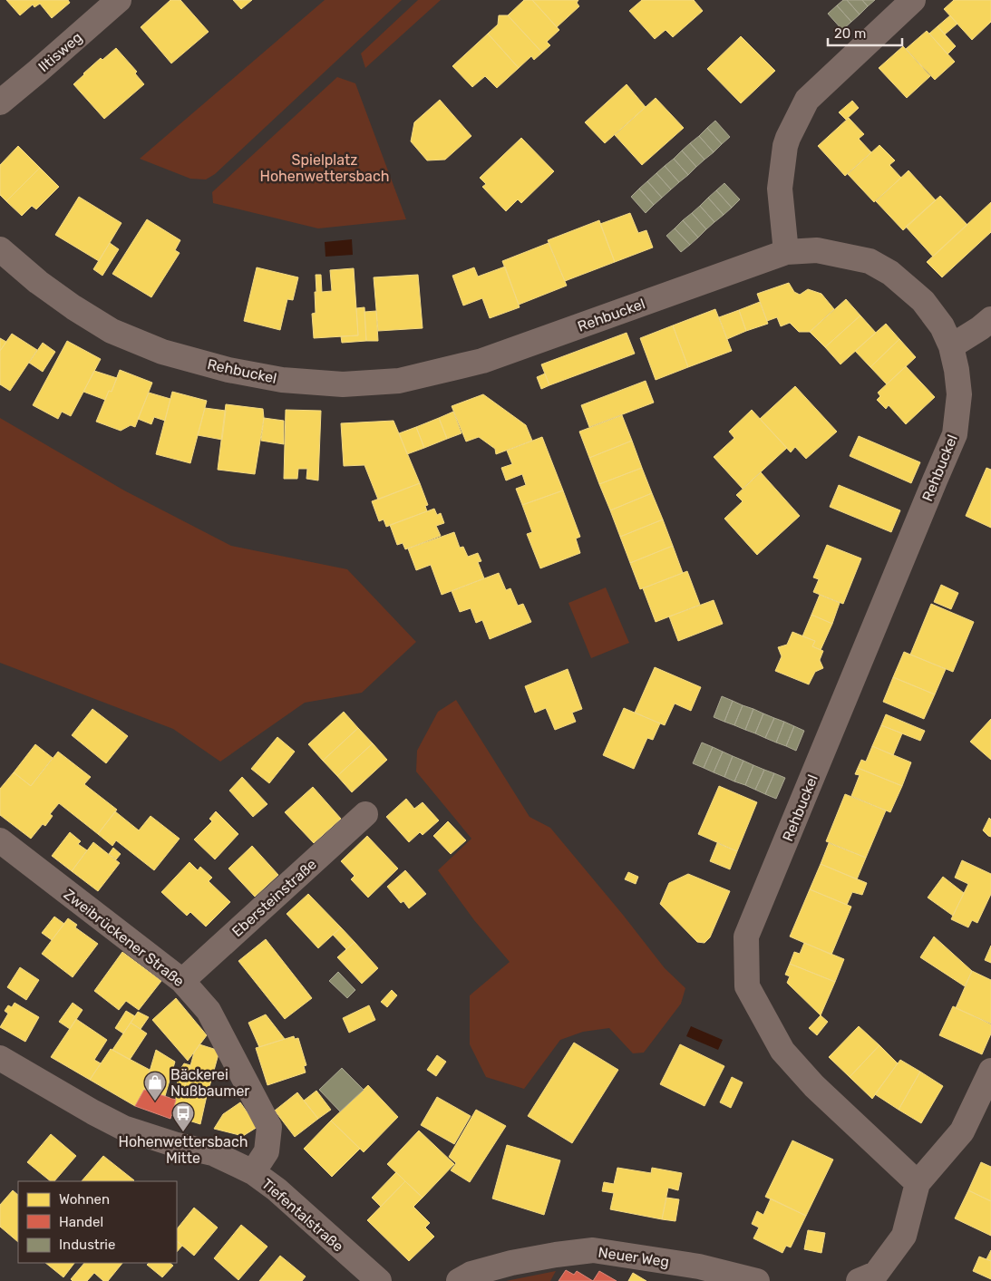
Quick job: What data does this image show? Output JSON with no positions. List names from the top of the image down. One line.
{"streets":{"street":["Iltisweg","Rehbuckel","Ebersteinstraße","Zweibrückener Straße","Tiefentalstraße","Neuer Weg"]},"crossings":[["Ebersteinstraße","Zweibrückener Straße"],["Zweibrückener Straße","Tiefentalstraße"]],"parks":["Spielplatz Hohenwettersbach"],"places":{"shop":["Bäckerei Nußbaumer"],"bus stop":["Hohenwettersbach Mitte"]},"legend":["Wohnen","Handel","Industrie"],"scale_bar":"20 m"}
